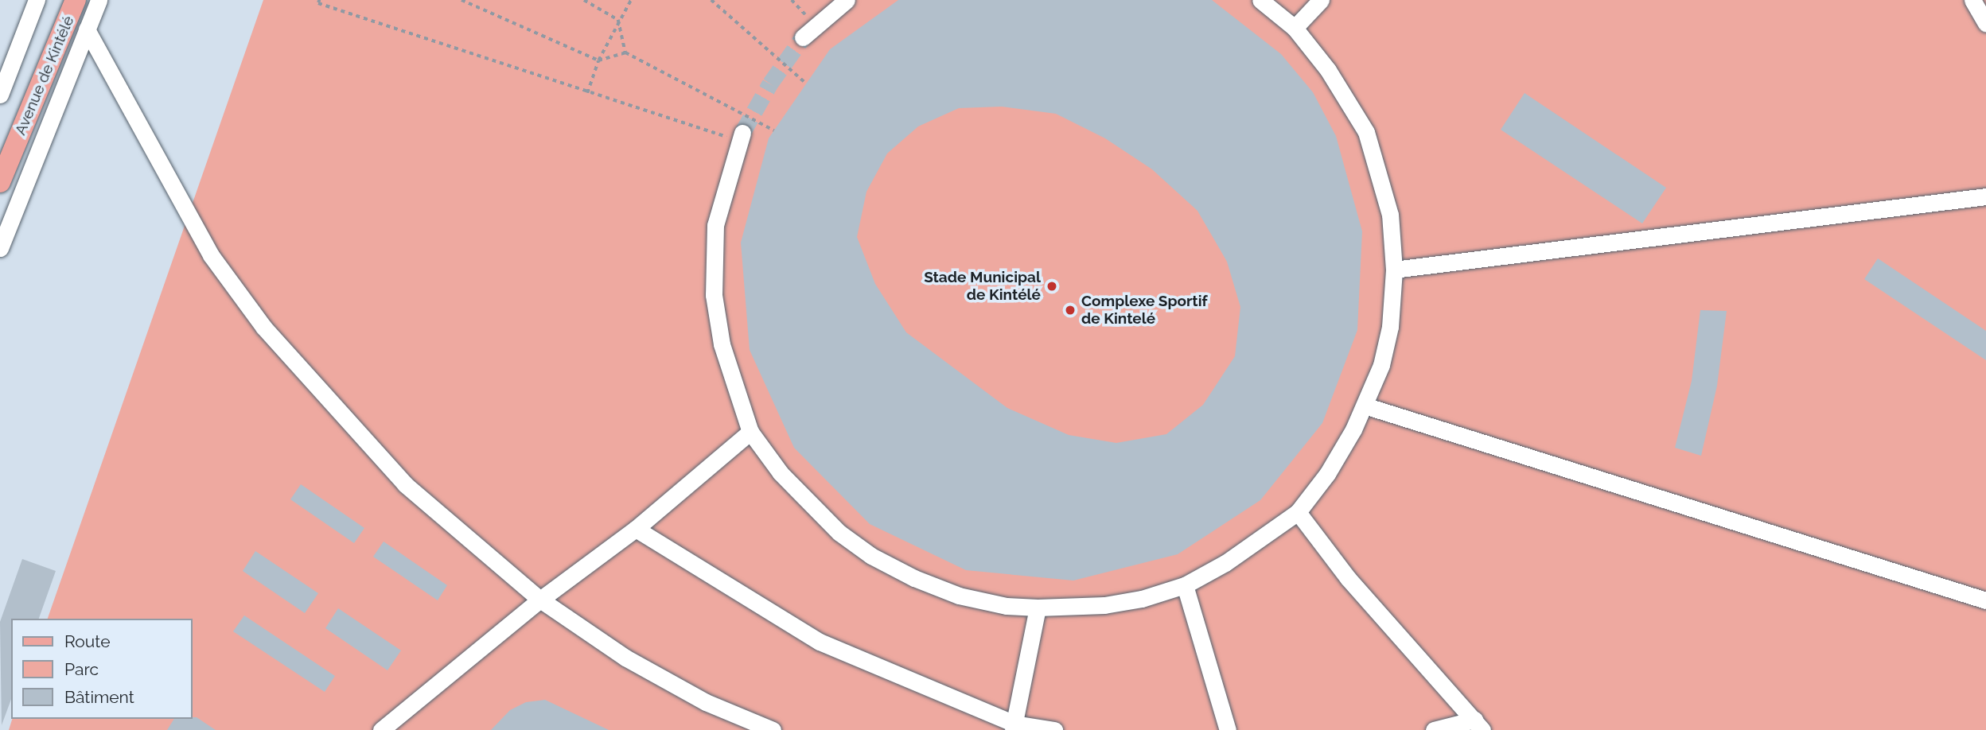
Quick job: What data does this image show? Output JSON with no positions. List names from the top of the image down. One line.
{"streets":{"main road":["Avenue de Kintélé"]},"places":["Stade Municipal de Kintélé","Complexe Sportif de Kintelé"],"legend":["Route","Parc","Bâtiment"]}
